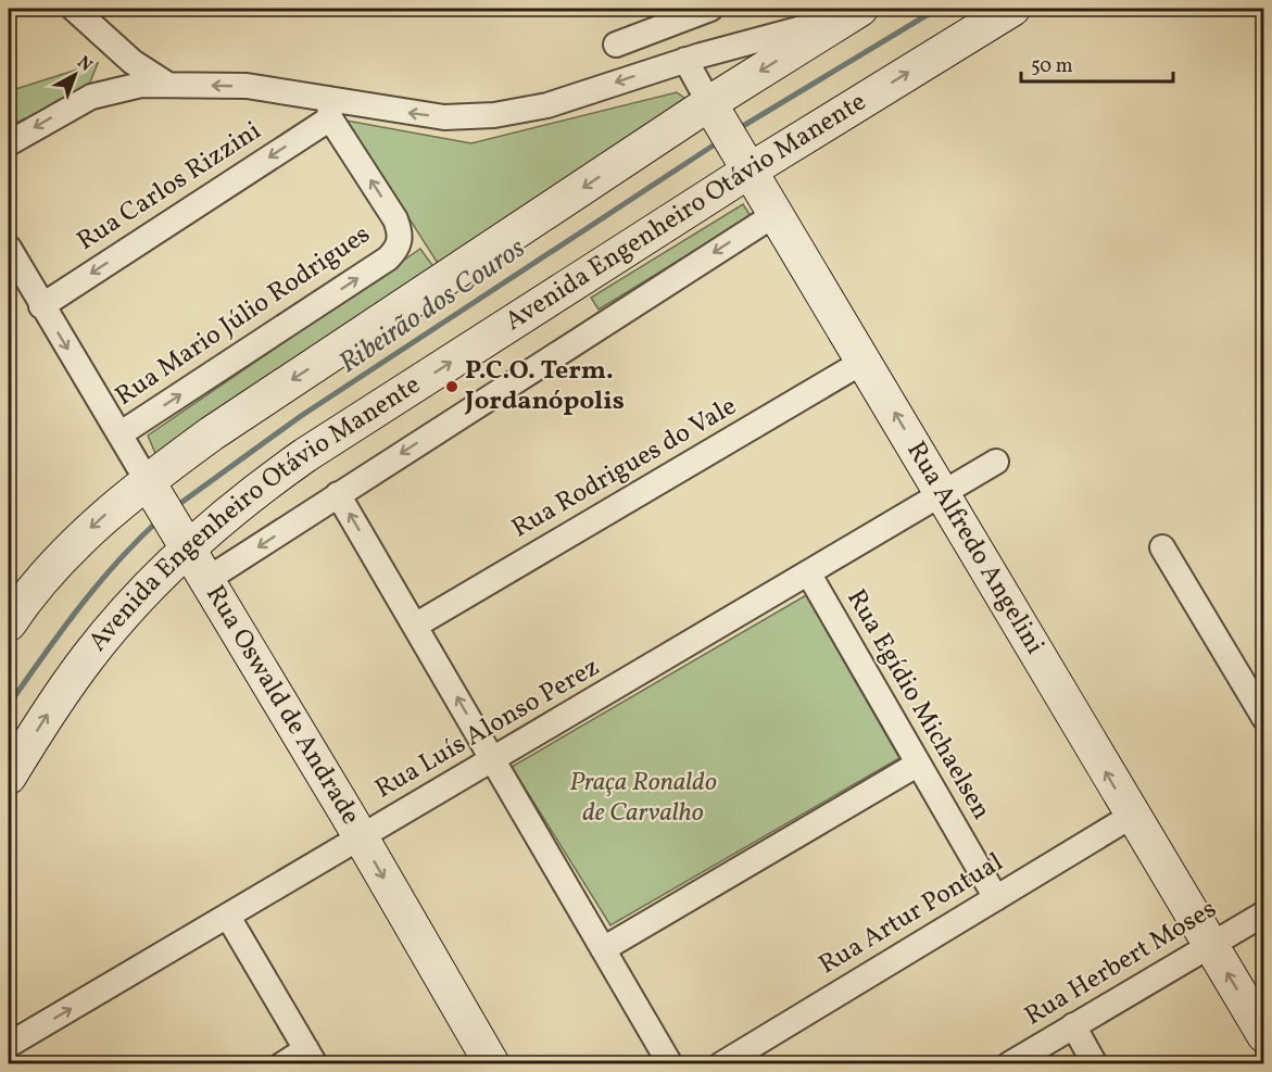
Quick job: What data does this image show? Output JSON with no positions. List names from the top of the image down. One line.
{"streets":{"main road":["Avenida Engenheiro Otávio Manente","Rua Alfredo Angelini","Rua Oswald de Andrade"],"street":["Rua Carlos Rizzini","Rua Mario Júlio Rodrigues","Rua Rodrigues do Vale","Rua Egídio Michaelsen","Rua Luís Alonso Perez","Rua Artur Pontual","Rua Herbert Moses"]},"crossings":[["Rua Carlos Rizzini","Rua Mario Júlio Rodrigues"],["Rua Carlos Rizzini","Rua Oswald de Andrade"],["Avenida Engenheiro Otávio Manente","Rua Alfredo Angelini"],["Avenida Engenheiro Otávio Manente","Rua Oswald de Andrade"],["Rua Mario Júlio Rodrigues","Rua Oswald de Andrade"],["Rua Rodrigues do Vale","Rua Alfredo Angelini"],["Rua Alfredo Angelini","Rua Luís Alonso Perez"],["Rua Alfredo Angelini","Rua Artur Pontual"],["Rua Alfredo Angelini","Rua Herbert Moses"],["Rua Oswald de Andrade","Rua Luís Alonso Perez"],["Rua Egídio Michaelsen","Rua Luís Alonso Perez"],["Rua Egídio Michaelsen","Rua Artur Pontual"]],"one_way":["Rua Alfredo Angelini"],"water":["Ribeirão dos Couros"],"parks":["Praça Ronaldo de Carvalho"],"places":["P.C.O. Term. Jordanópolis"],"scale_bar":"50 m","north":"top right"}
